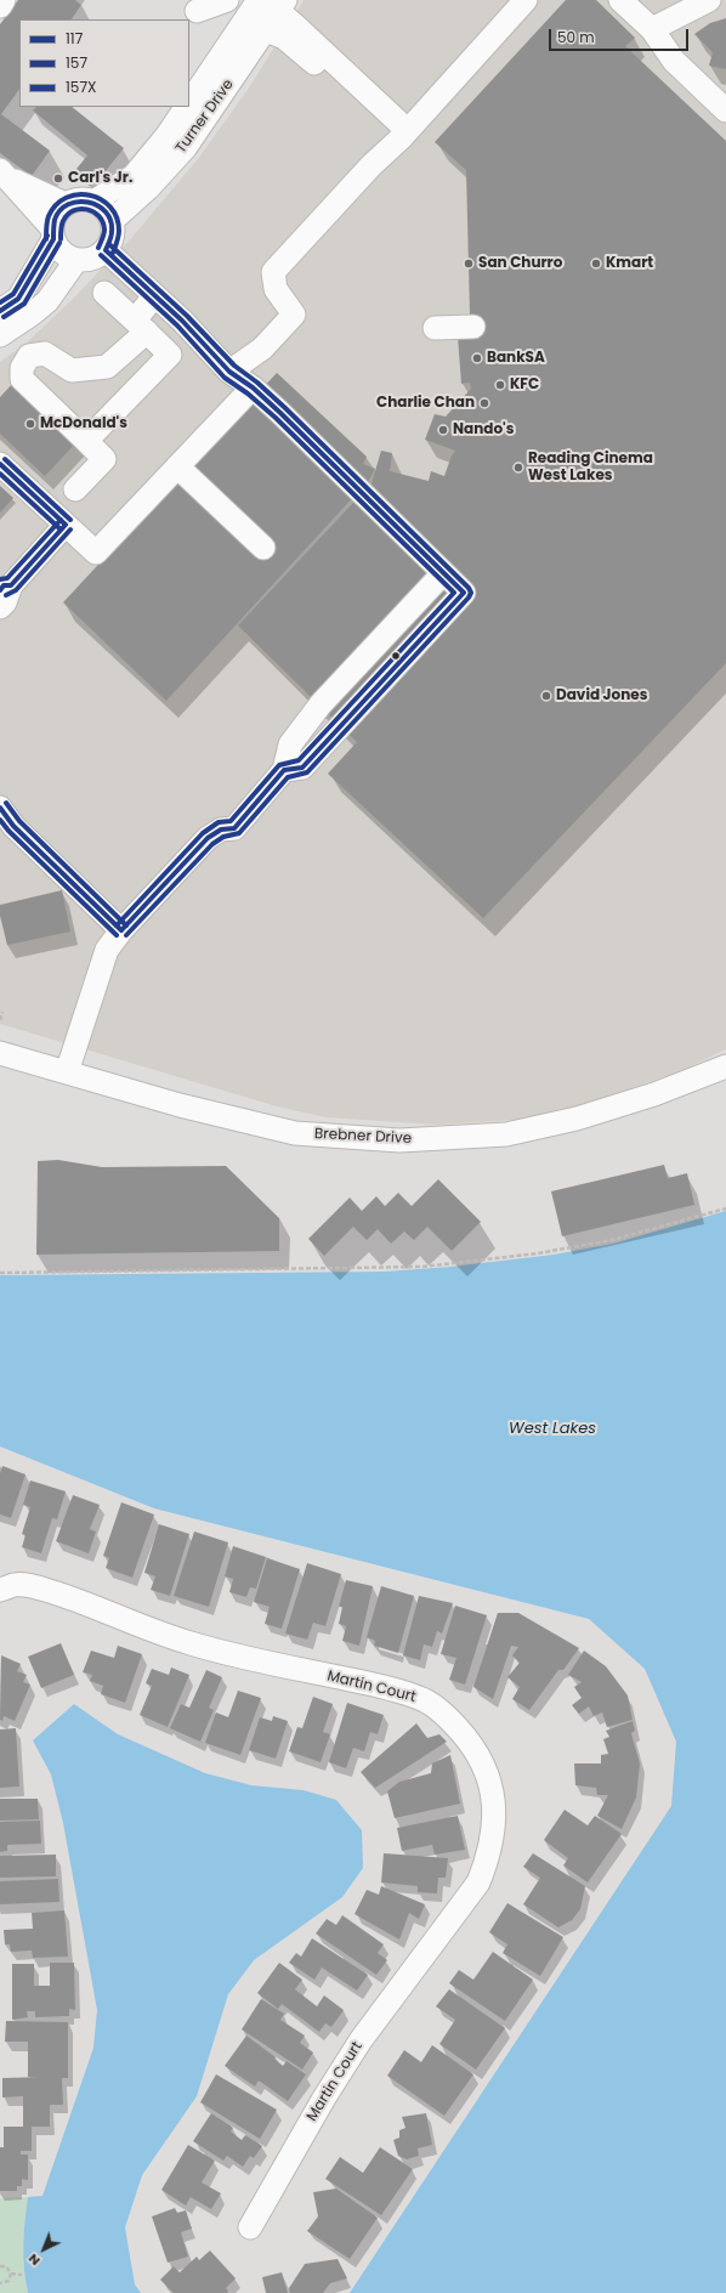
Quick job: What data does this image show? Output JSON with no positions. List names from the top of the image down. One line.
{"streets":{"street":["Turner Drive","Brebner Drive","Martin Court"]},"water":["West Lakes"],"places":["Carl's Jr.","San Churro","Kmart","BankSA","KFC","Charlie Chan","McDonald's","Nando's","Reading Cinema West Lakes","David Jones"],"lines":["transit line 157X","transit line 117","transit line 157"],"legend":["117","157","157X"],"scale_bar":"50 m","north":"bottom left"}
